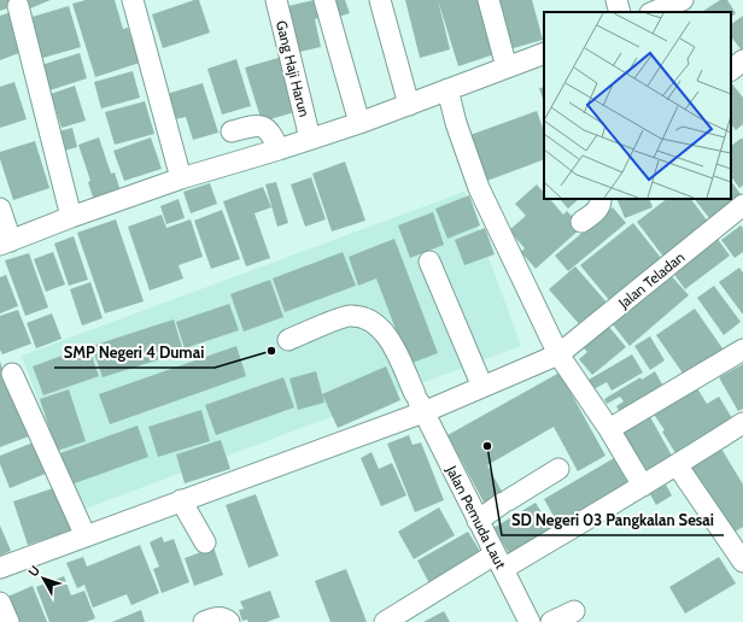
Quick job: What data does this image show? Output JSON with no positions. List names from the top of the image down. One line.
{"streets":{"street":["Gang Haji Harun","Jalan Teladan","Jalan Pemuda Laut"]},"crossings":[["Jalan Teladan","Jalan Pemuda Laut"]],"places":["SMP Negeri 4 Dumai","SD Negeri 03 Pangkalan Sesai"],"north":"top left"}
